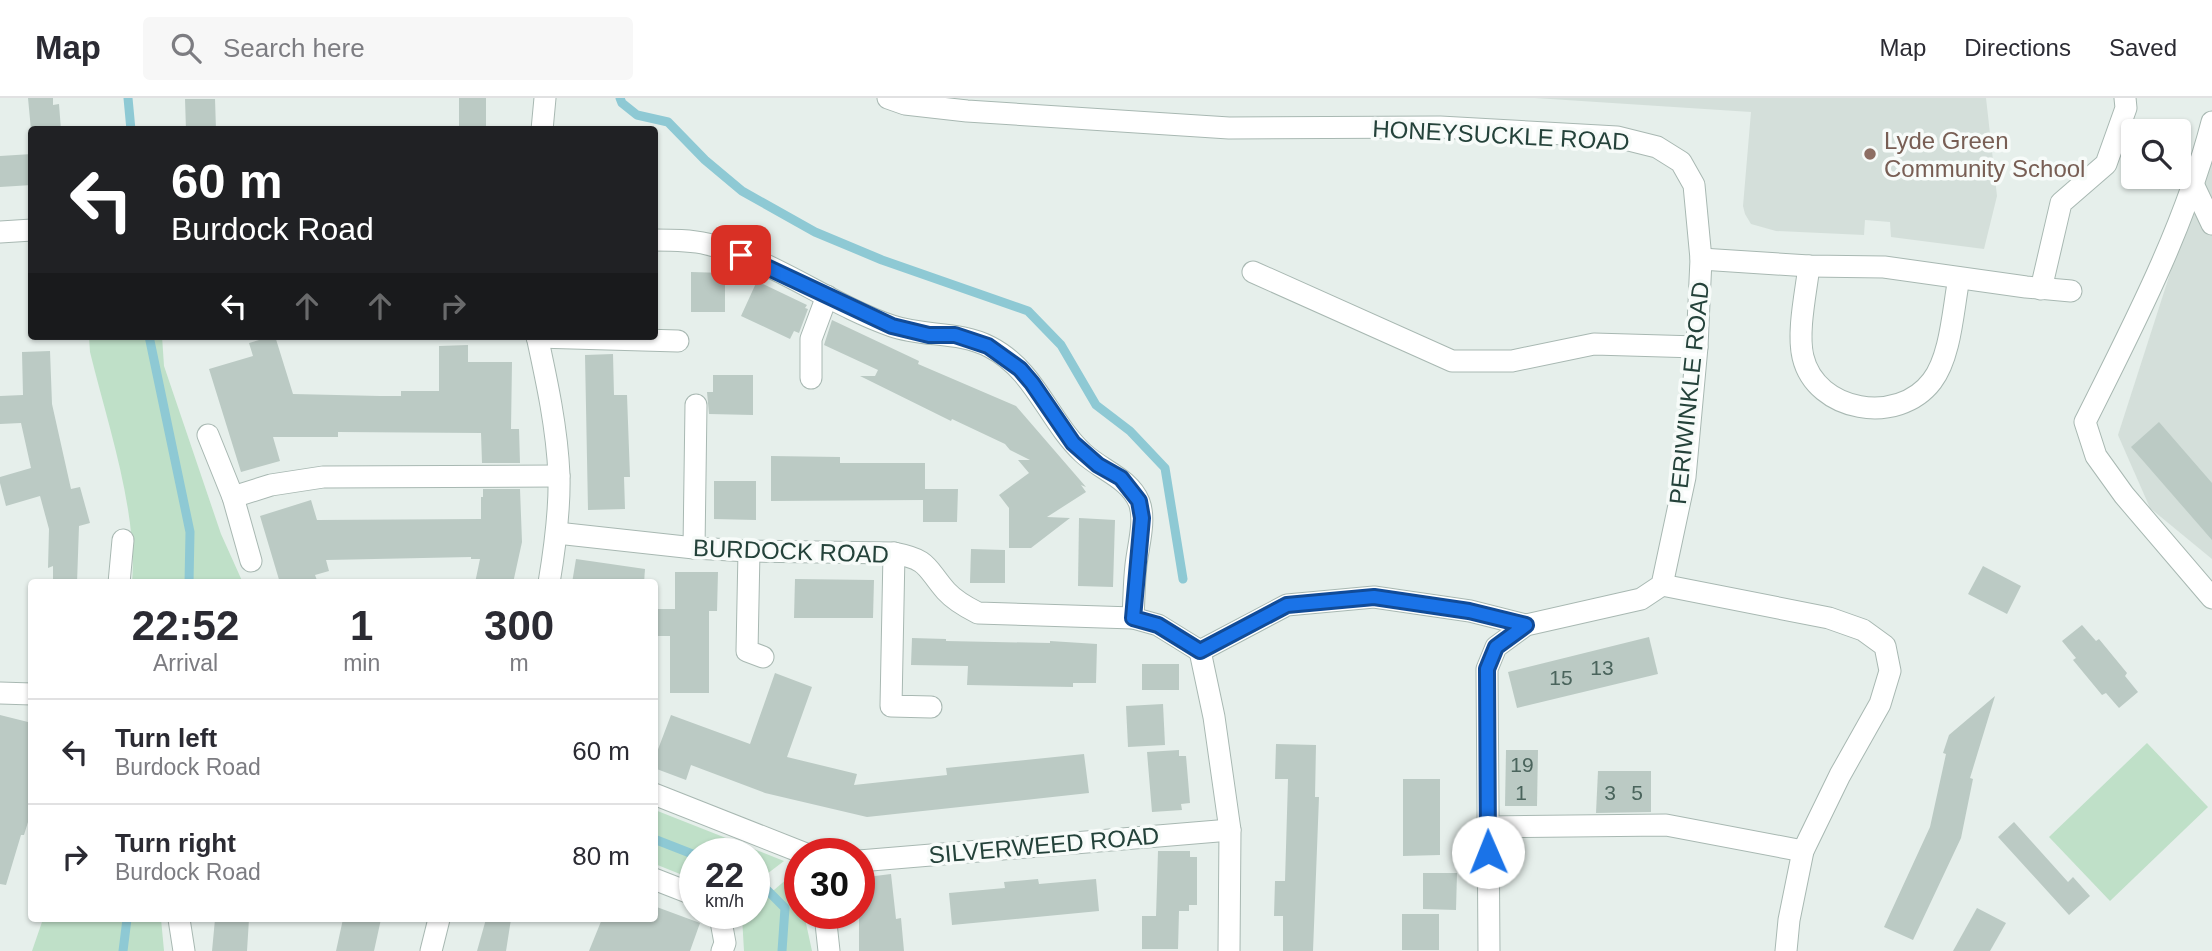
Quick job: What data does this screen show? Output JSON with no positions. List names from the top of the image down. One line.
{"streets":{"street":["HONEYSUCKLE ROAD","PERIWINKLE ROAD","BURDOCK ROAD","SILVERWEED ROAD"]},"crossings":[["HONEYSUCKLE ROAD","PERIWINKLE ROAD"]],"places":["Lyde Green Community School"],"house_numbers":["13","15","19","1","3","5"],"page":{"header":"Map","search":"Search here","nav":["Map","Directions","Saved"],"turn":["60 m","Burdock Road"],"eta":["22:52","Arrival","1","min","300","m"],"list":[{"name":"Turn left","note":"Burdock Road","value":"60 m"},{"name":"Turn right","note":"Burdock Road","value":"80 m"}],"speed":"22 km/h","limit":"30"}}
